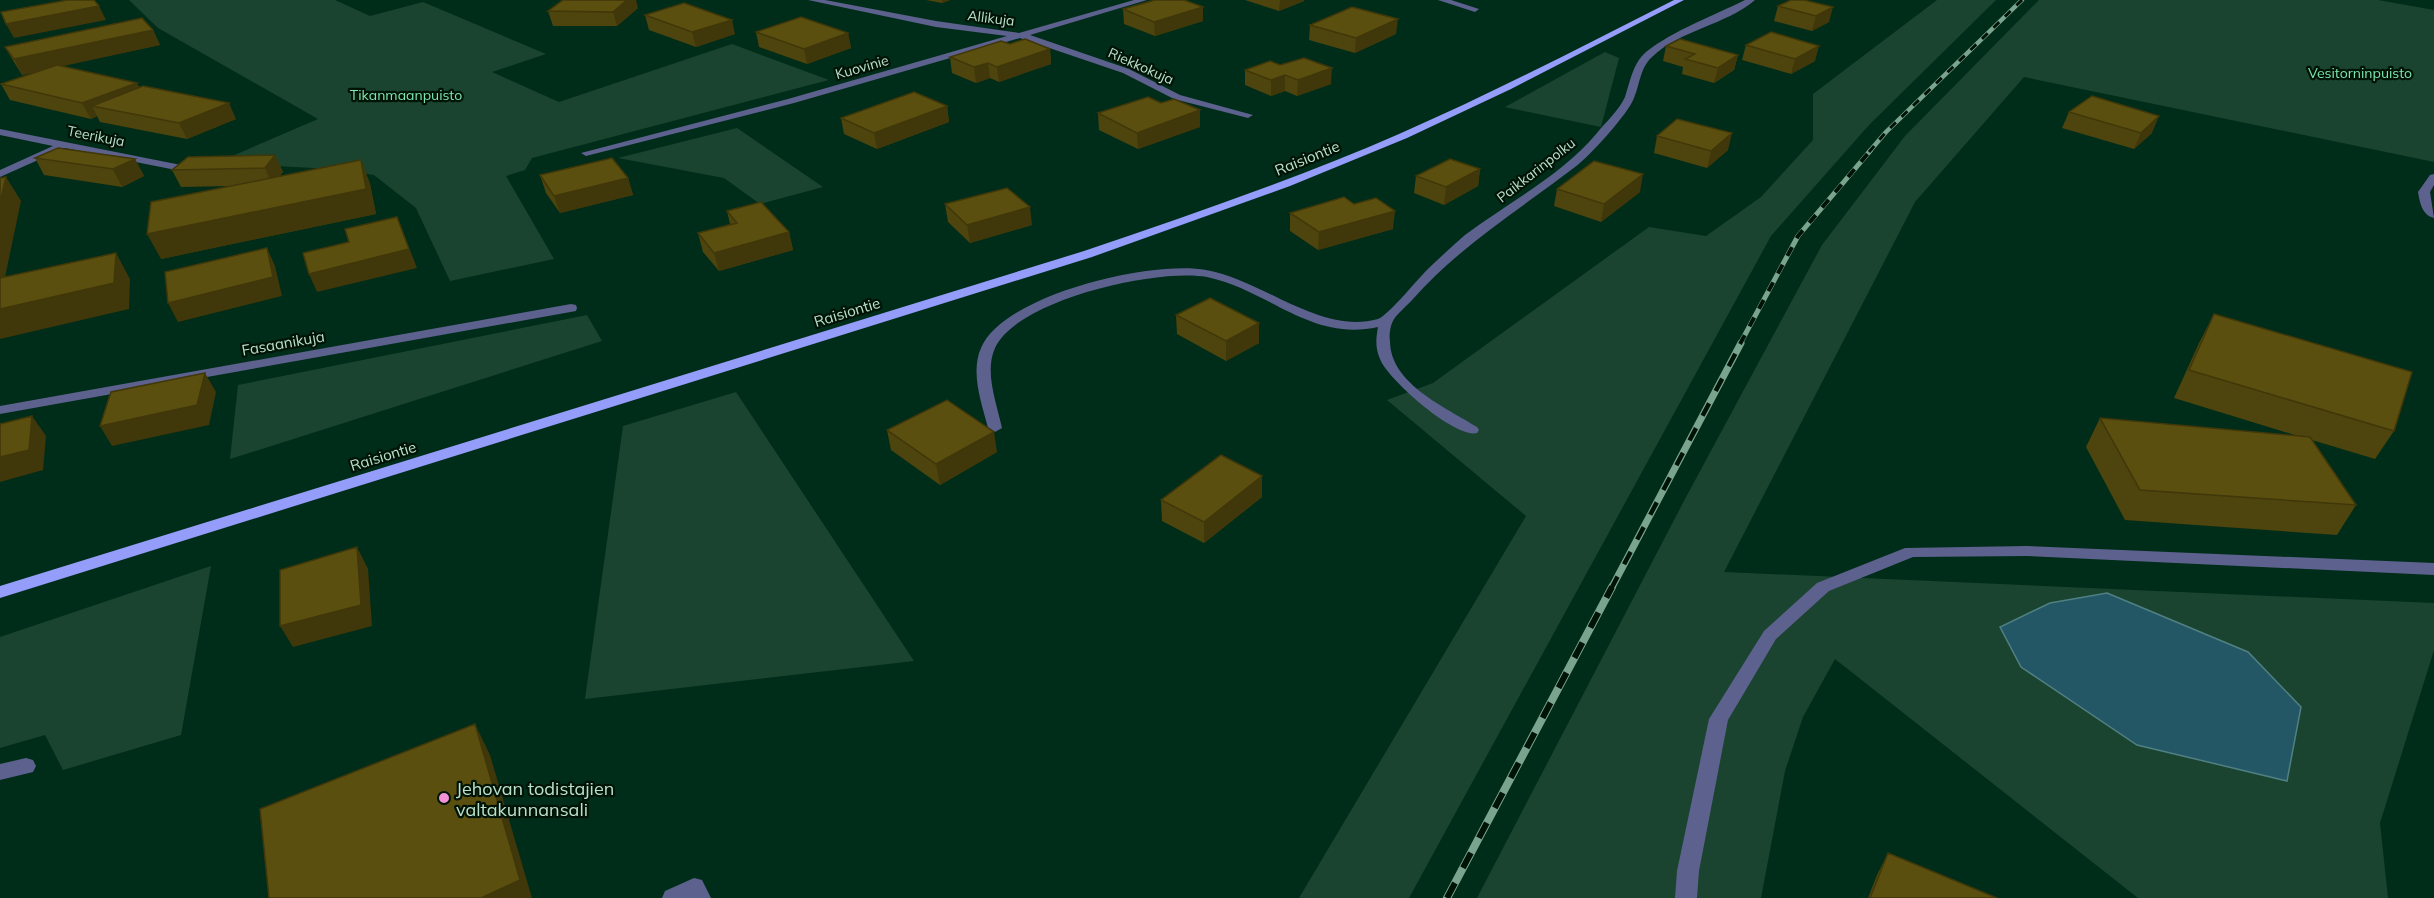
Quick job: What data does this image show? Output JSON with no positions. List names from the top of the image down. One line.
{"streets":{"main road":["Raisiontie"],"street":["Allikuja","Riekkokuja","Kuovinie","Teerikuja","Paikkarinpolku","Fasaanikuja"]},"crossings":[["Allikuja","Riekkokuja"],["Allikuja","Kuovinie"],["Riekkokuja","Kuovinie"]],"parks":["Vesitorninpuisto","Tikanmaanpuisto"],"places":["Jehovan todistajien valtakunnansali"]}
